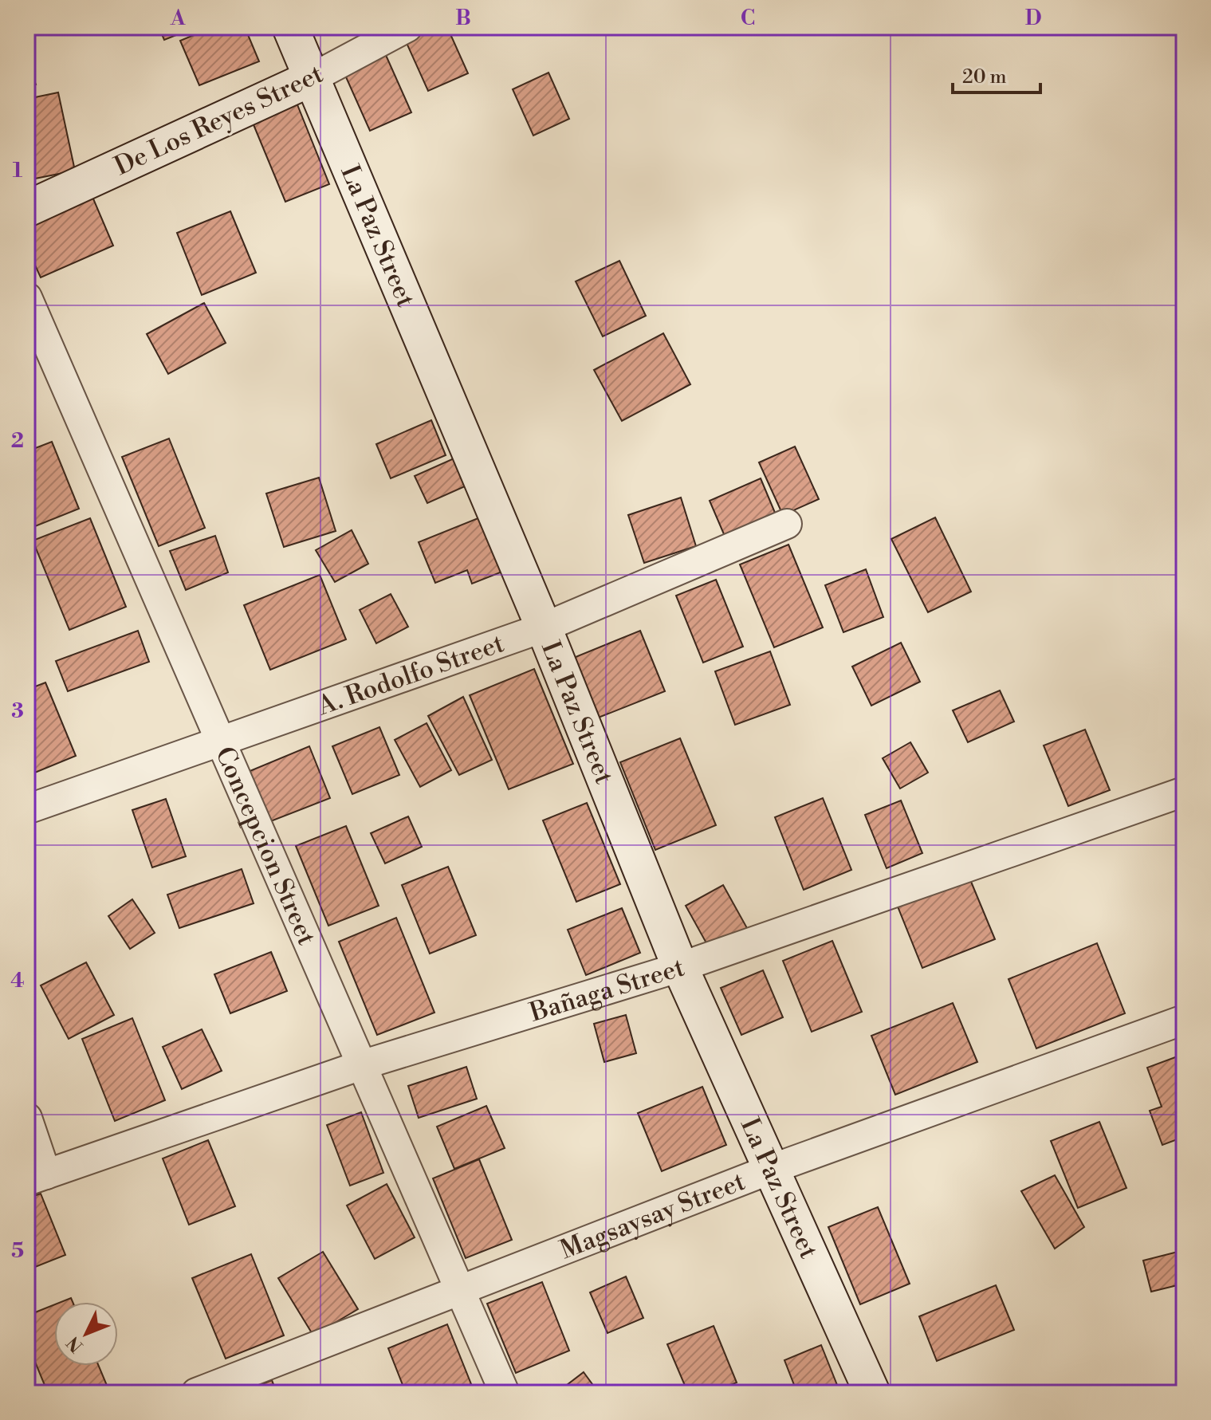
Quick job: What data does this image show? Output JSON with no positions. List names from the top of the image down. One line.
{"streets":{"street":["De Los Reyes Street","La Paz Street","A. Rodolfo Street","Concepcion Street","Bañaga Street","Magsaysay Street"]},"crossings":[["De Los Reyes Street","La Paz Street"],["La Paz Street","A. Rodolfo Street"],["La Paz Street","Bañaga Street"],["La Paz Street","Magsaysay Street"],["A. Rodolfo Street","Concepcion Street"],["Concepcion Street","Bañaga Street"],["Concepcion Street","Magsaysay Street"]],"scale_bar":"20 m","north":"bottom left","grid":{"columns":["A","B","C","D"],"rows":["1","2","3","4","5"]}}
